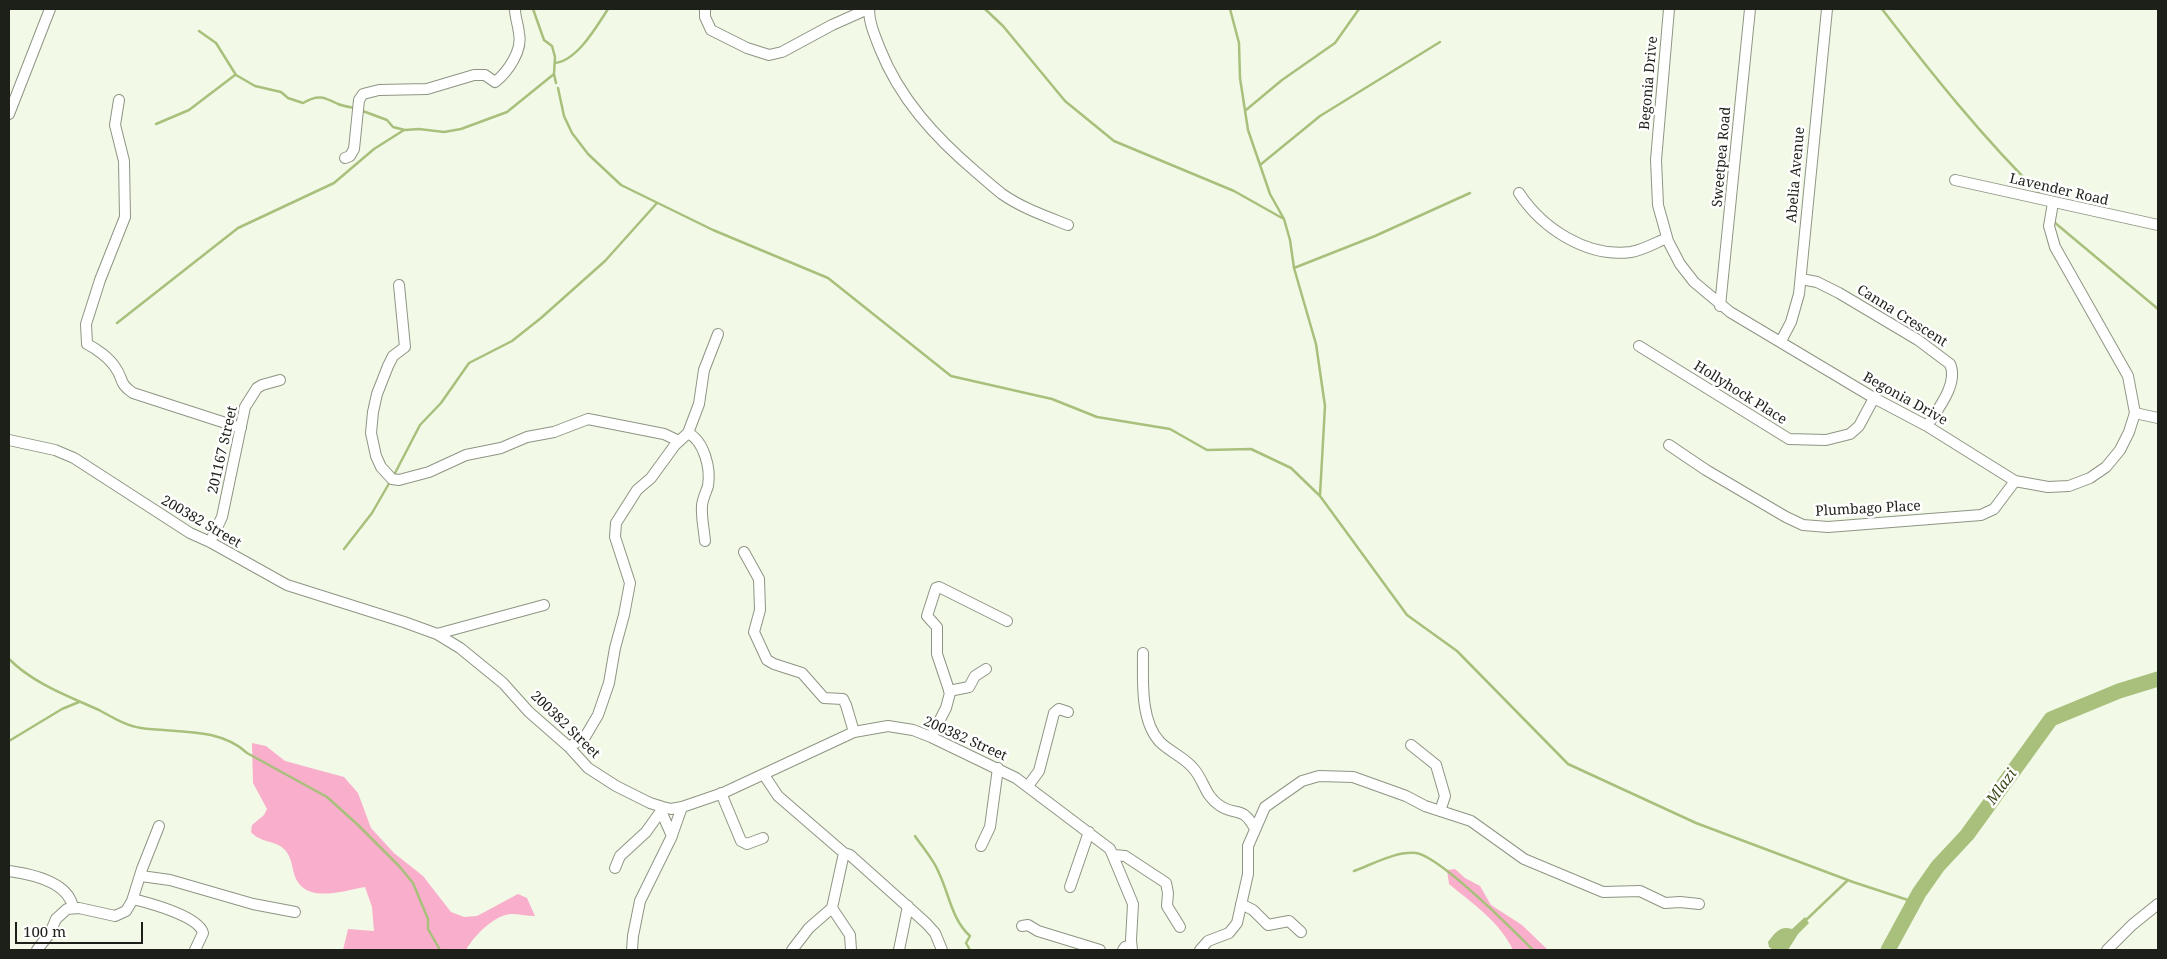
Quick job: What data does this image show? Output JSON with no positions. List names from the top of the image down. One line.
{"streets":{"street":["Begonia Drive","Sweetpea Road","Abelia Avenue","Lavender Road","Canna Crescent","Hollyhock Place","201167 Street","Plumbago Place","200382 Street"]},"crossings":[["Begonia Drive","Sweetpea Road"],["Begonia Drive","Abelia Avenue"],["Begonia Drive","Lavender Road"],["Begonia Drive","Canna Crescent"],["Begonia Drive","Hollyhock Place"],["Begonia Drive","Plumbago Place"],["Abelia Avenue","Canna Crescent"],["201167 Street","200382 Street"]],"water":["Mlazi"],"scale_bar":"100 m"}
